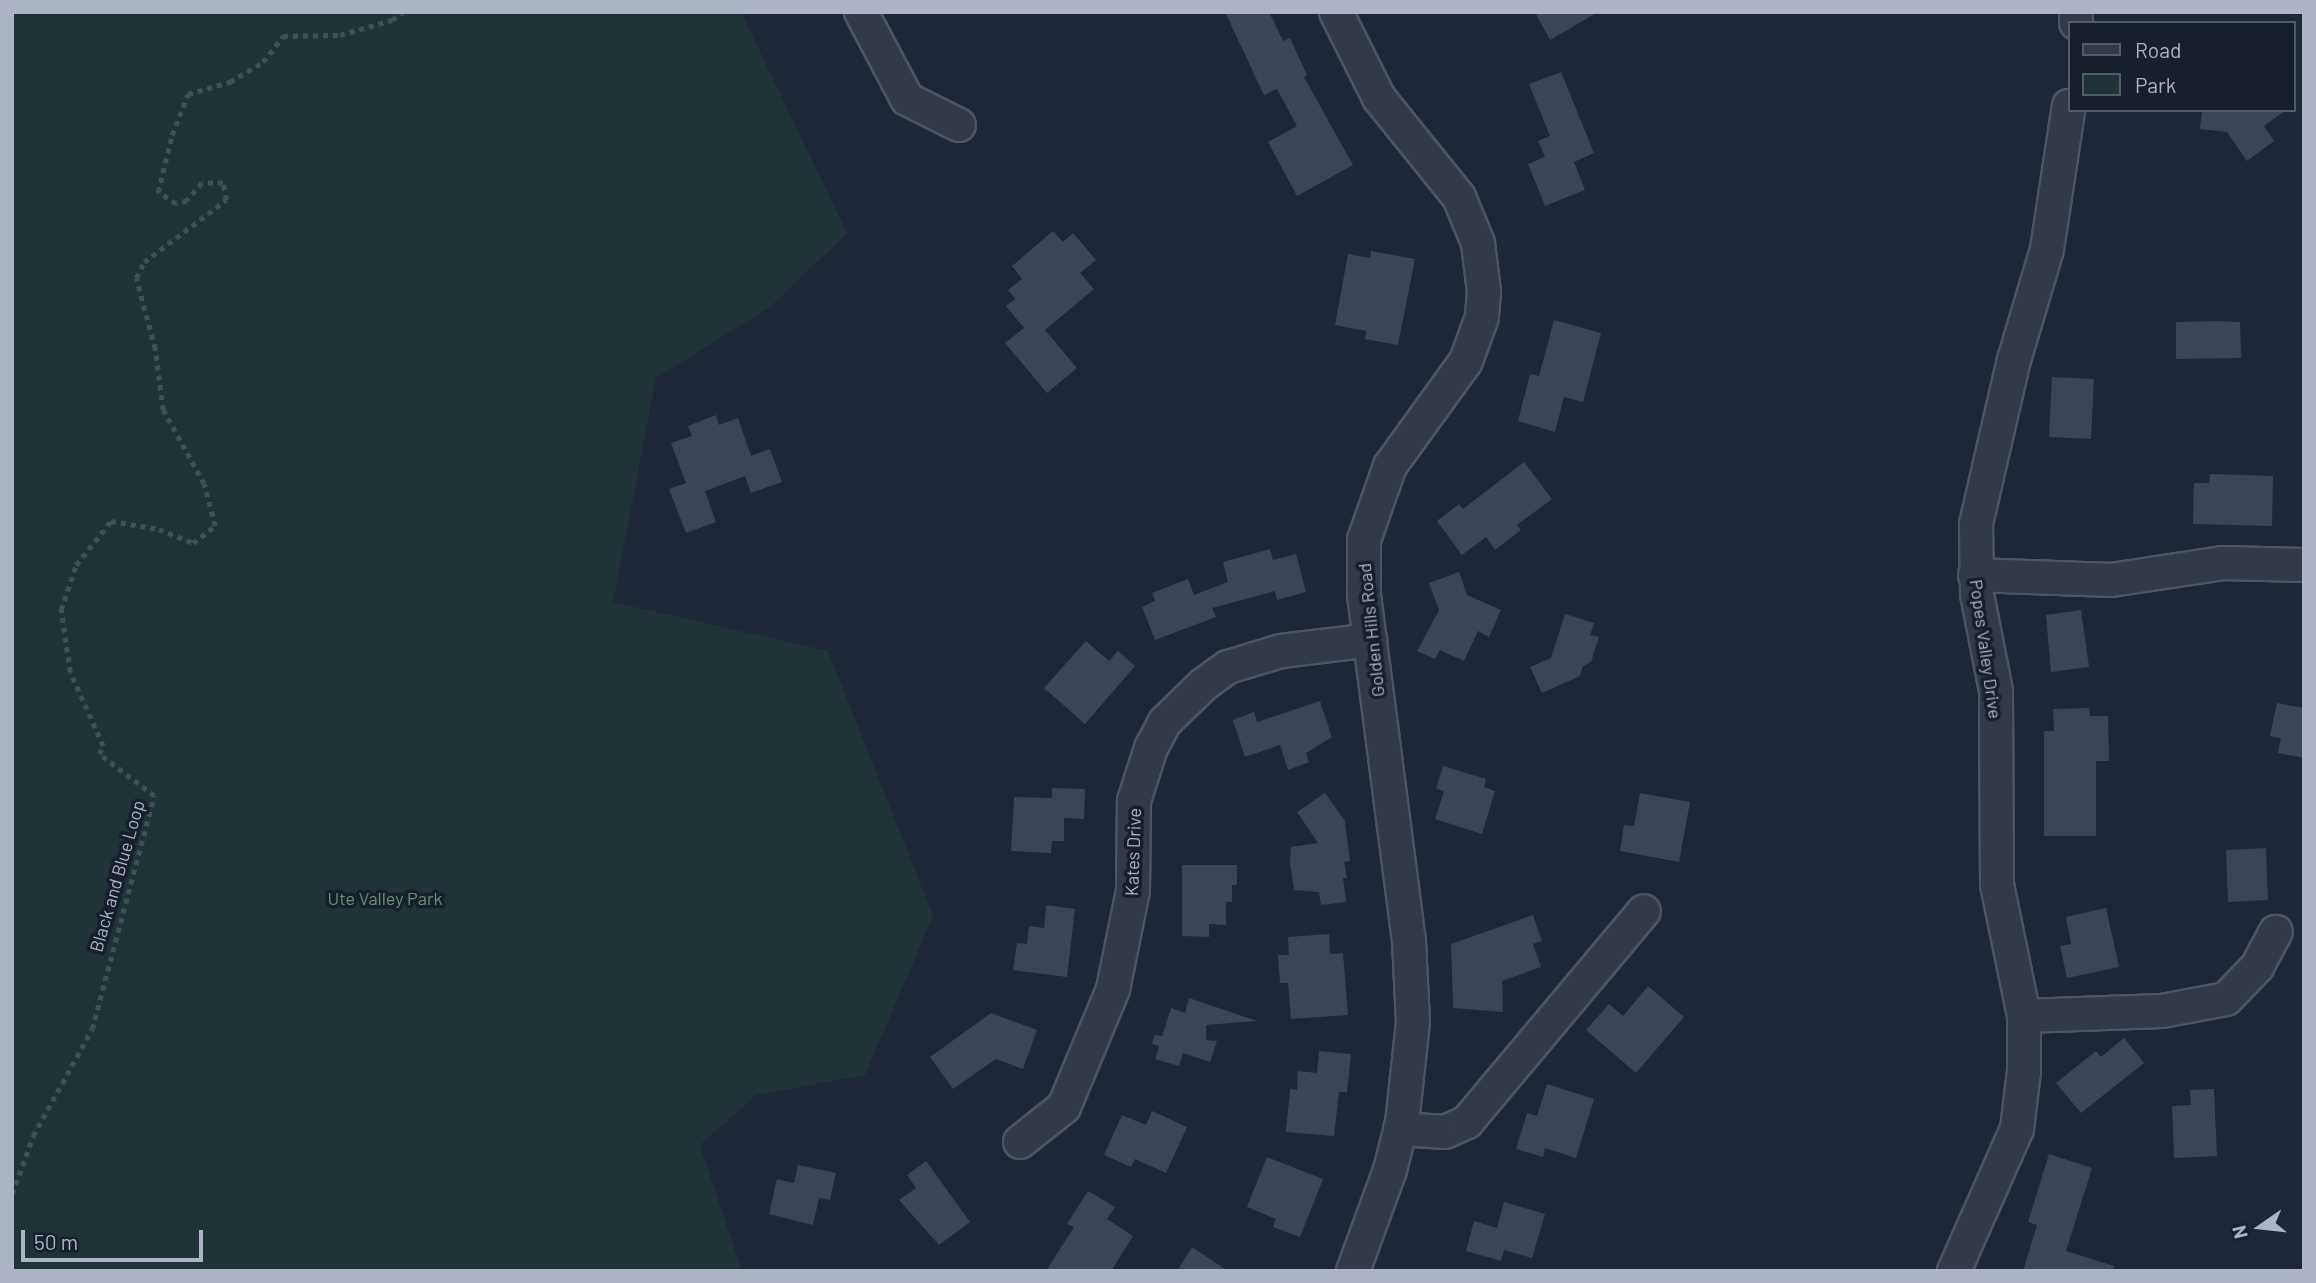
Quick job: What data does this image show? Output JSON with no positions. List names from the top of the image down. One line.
{"streets":{"street":["Golden Hills Road","Popes Valley Drive","Kates Drive"],"path":["Black and Blue Loop"]},"crossings":[["Golden Hills Road","Kates Drive"]],"parks":["Ute Valley Park"],"legend":["Road","Park"],"scale_bar":"50 m","north":"left"}
